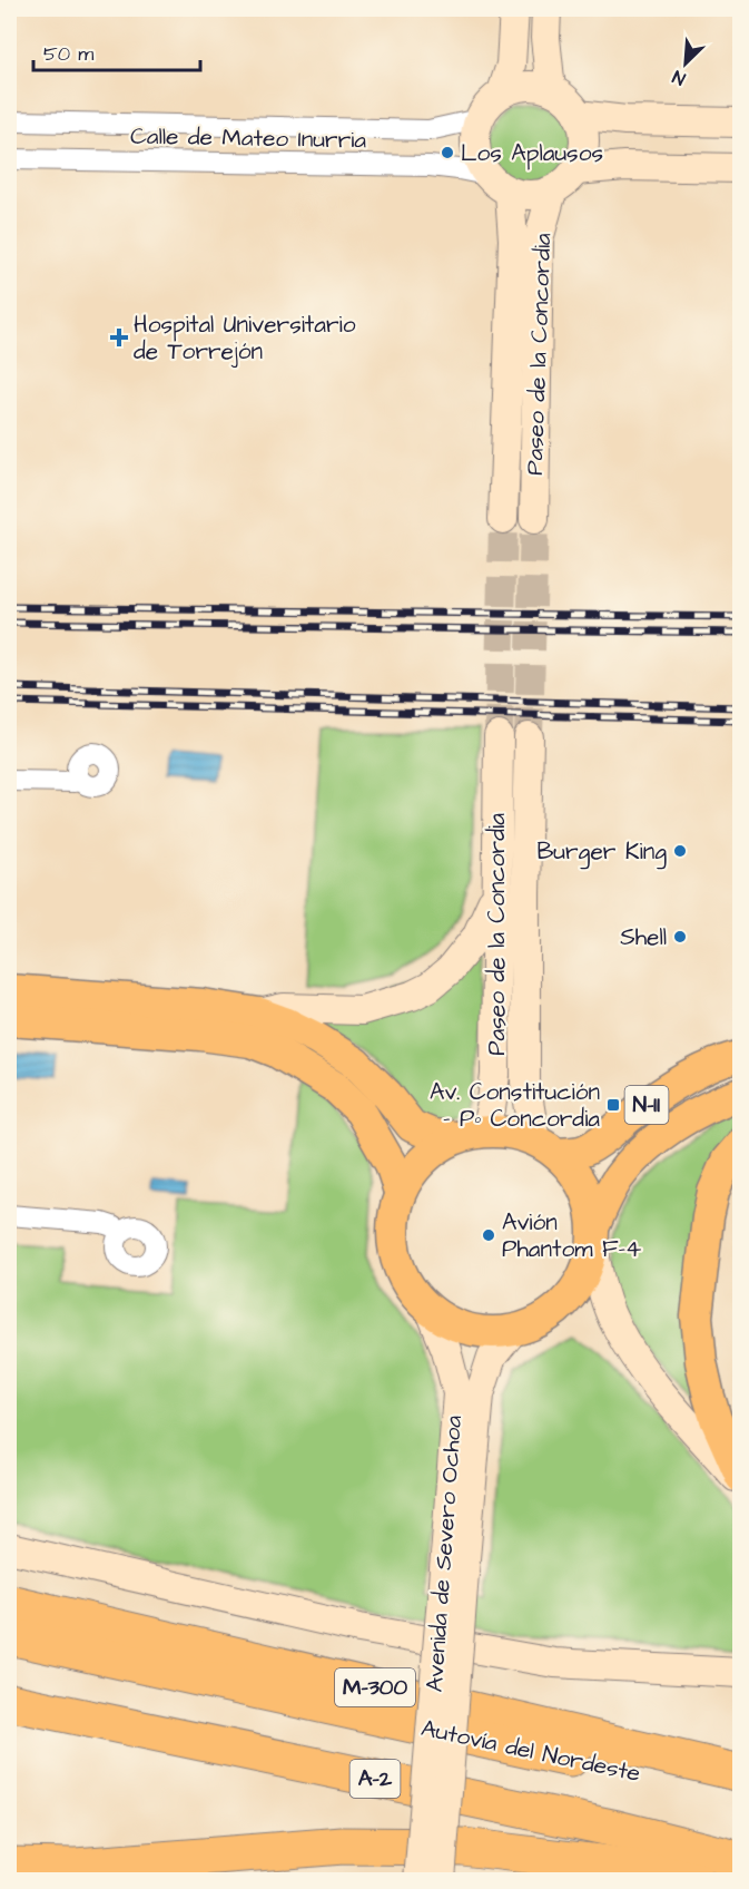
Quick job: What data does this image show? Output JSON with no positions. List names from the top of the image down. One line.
{"streets":{"highway":["M-300","Autovía del Nordeste","A-2"],"main road":["N-II"],"street":["Calle de Mateo Inurria","Paseo de la Concordia","Avenida de Severo Ochoa"]},"crossings":[["Calle de Mateo Inurria","Paseo de la Concordia"],["Paseo de la Concordia","N-II"],["Paseo de la Concordia","Avenida de Severo Ochoa"],["N-II","Avenida de Severo Ochoa"]],"places":{"other":["Los Aplausos","Burger King","Shell","Avión Phantom F-4"],"health":["Hospital Universitario de Torrejón"],"transit":["Av. Constitución - Pº Concordia"]},"scale_bar":"50 m","north":"bottom left"}
